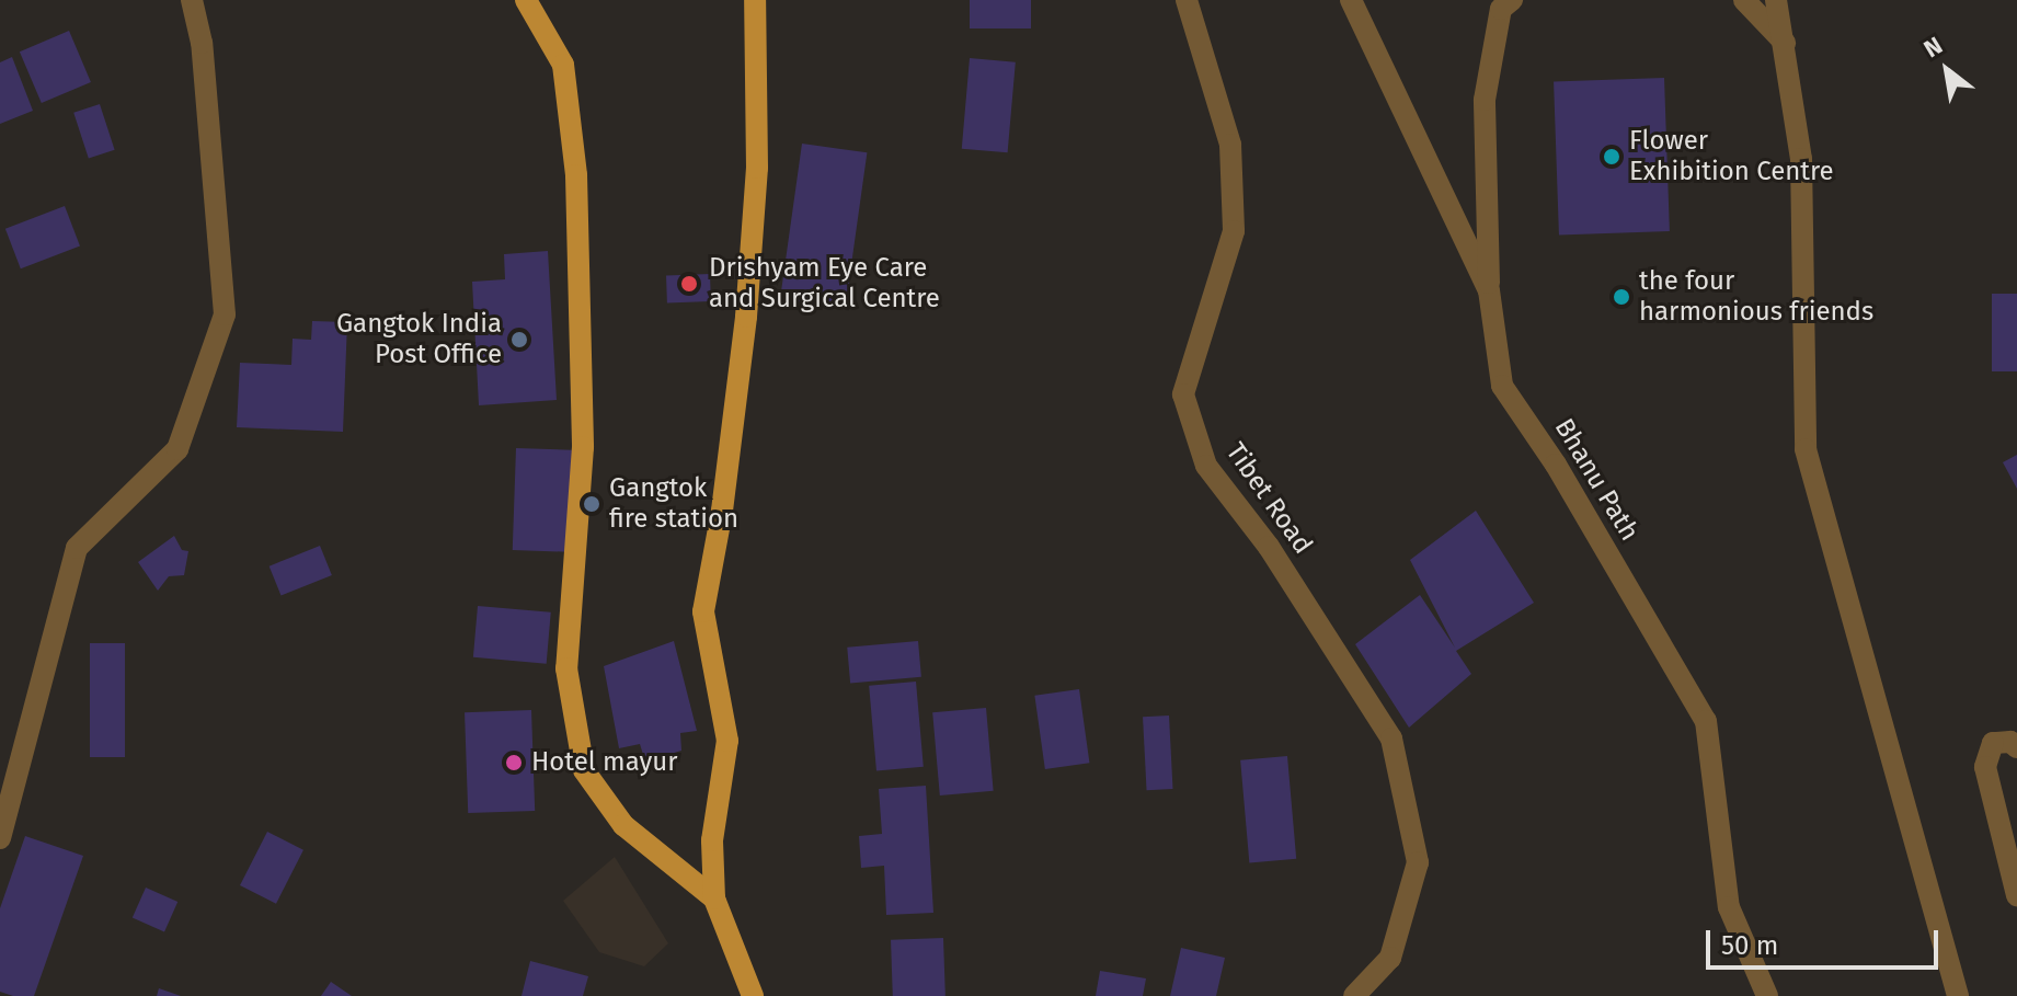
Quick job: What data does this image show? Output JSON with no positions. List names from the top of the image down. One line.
{"streets":{"street":["Bhanu Path","Tibet Road"]},"places":["Flower Exhibition Centre","Drishyam Eye Care and Surgical Centre","the four harmonious friends","Gangtok India Post Office","Gangtok fire station","Hotel mayur"],"scale_bar":"50 m","north":"top left"}
